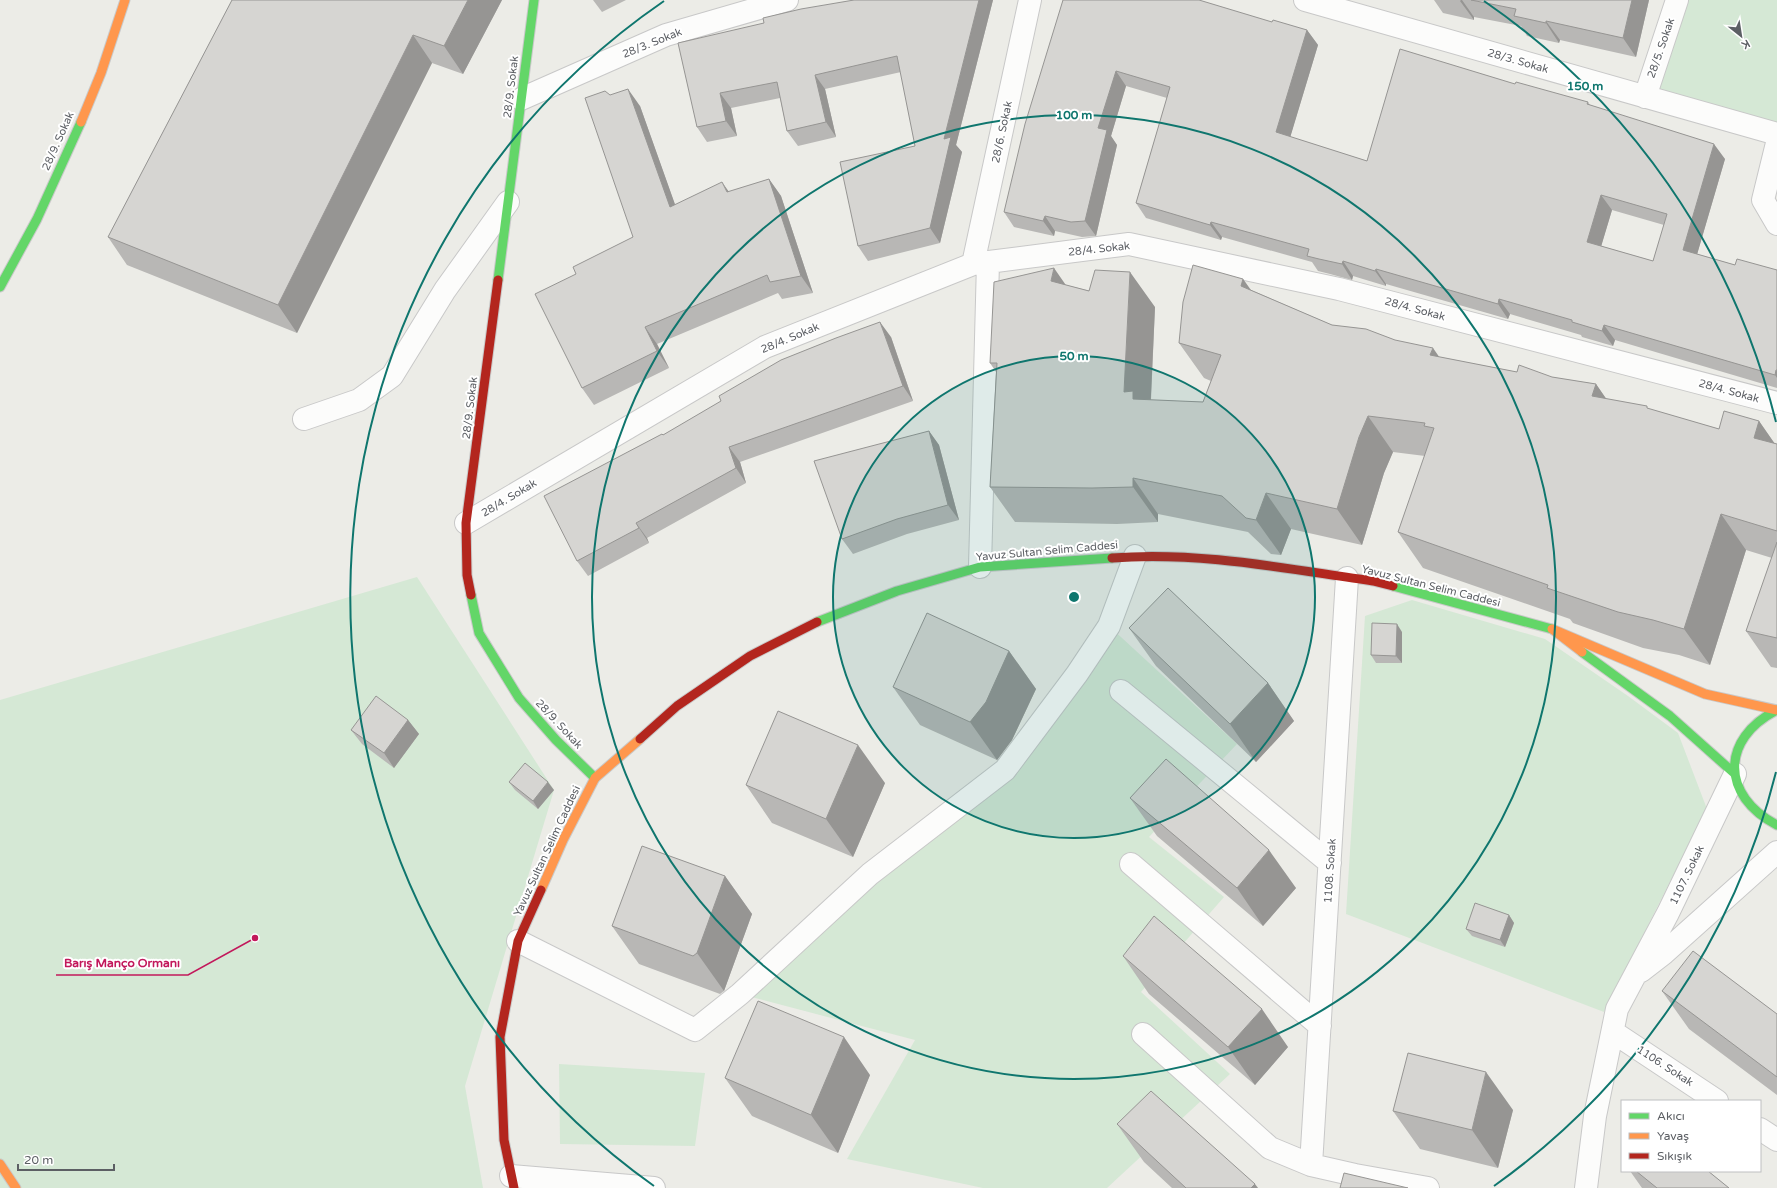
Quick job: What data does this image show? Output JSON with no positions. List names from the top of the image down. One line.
{"streets":{"street":["28/3. Sokak","28/5. Sokak","28/9. Sokak","28/6. Sokak","28/4. Sokak","Yavuz Sultan Selim Caddesi","1108. Sokak","1107. Sokak","1106. Sokak"]},"crossings":[["28/3. Sokak","28/5. Sokak"],["28/3. Sokak","28/9. Sokak"],["28/9. Sokak","28/4. Sokak"],["28/9. Sokak","Yavuz Sultan Selim Caddesi"],["28/6. Sokak","28/4. Sokak"],["28/6. Sokak","Yavuz Sultan Selim Caddesi"],["Yavuz Sultan Selim Caddesi","1108. Sokak"],["1107. Sokak","1106. Sokak"]],"places":["Barış Manço Ormanı"],"legend":["Akıcı","Yavaş","Sıkışık"],"scale_bar":"20 m","north":"bottom right","rings":["150 m","100 m","50 m"]}
